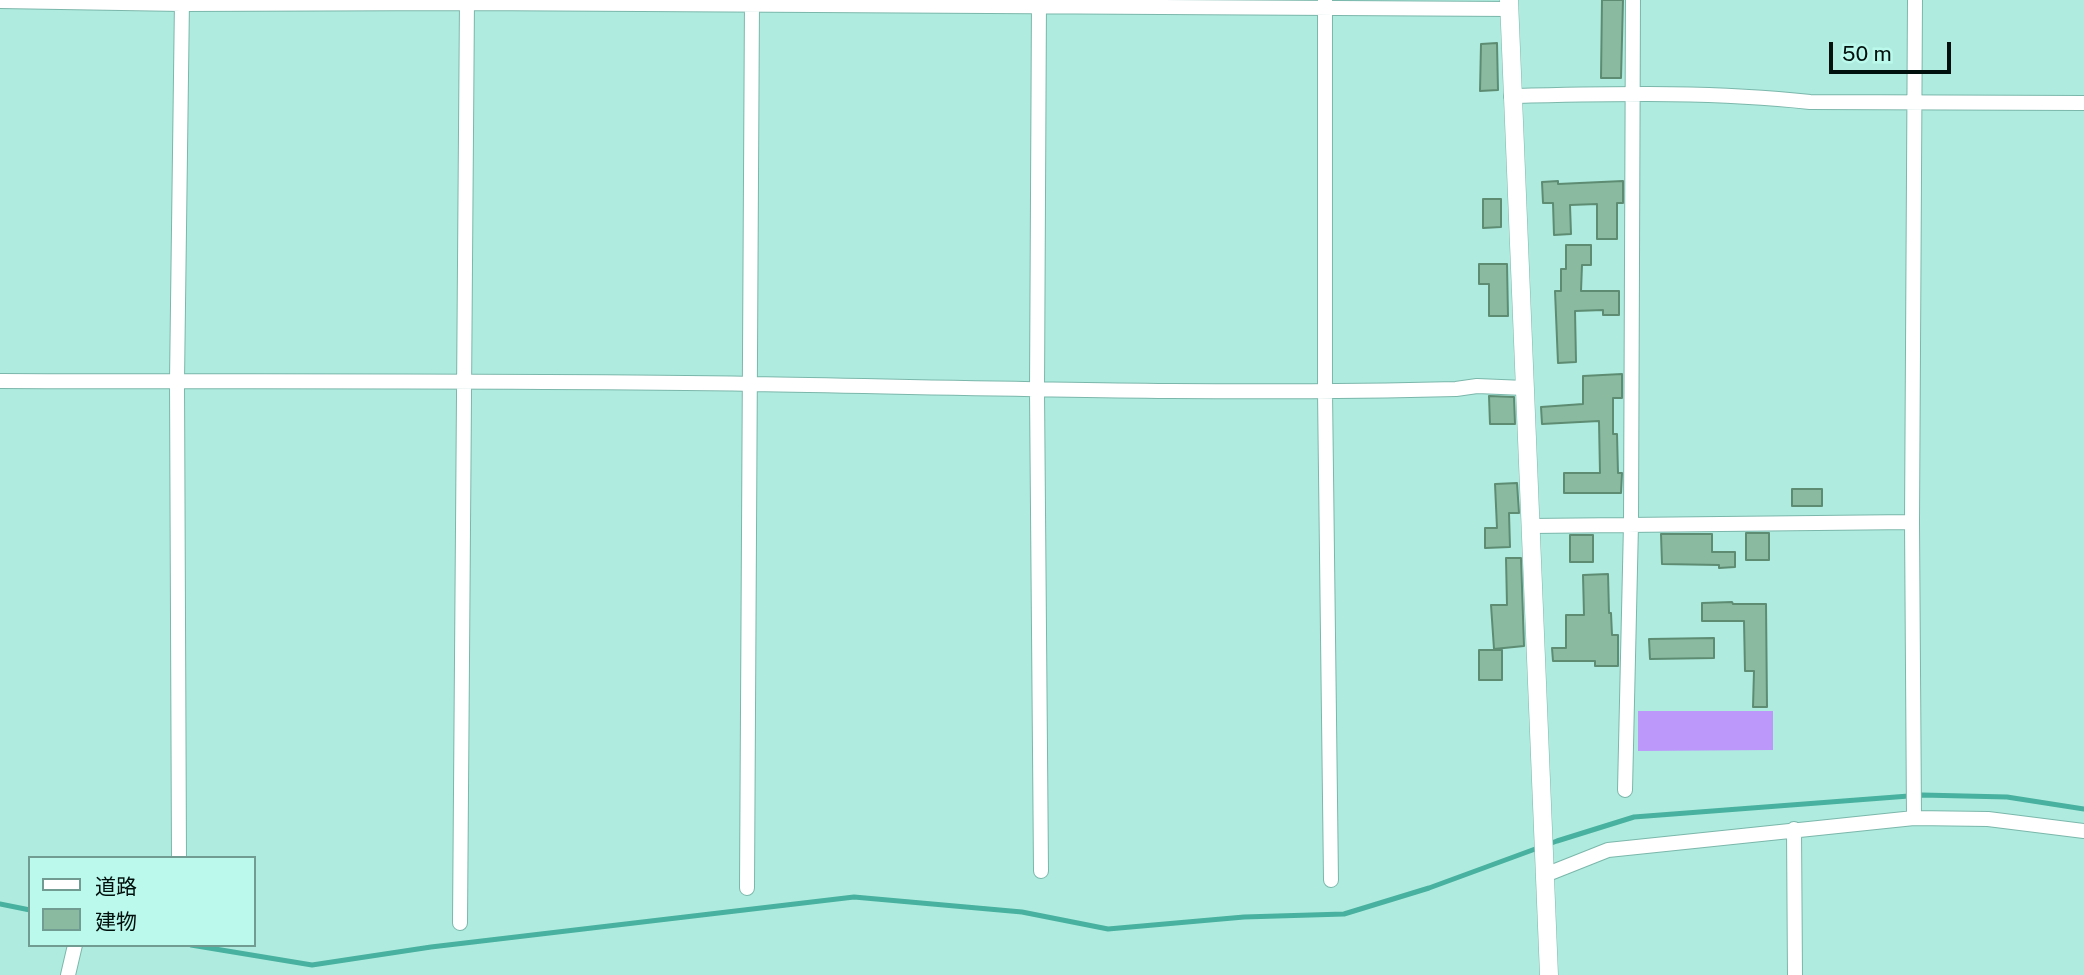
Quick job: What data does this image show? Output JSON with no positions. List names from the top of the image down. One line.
{"legend":["道路","建物"],"scale_bar":"50 m"}
